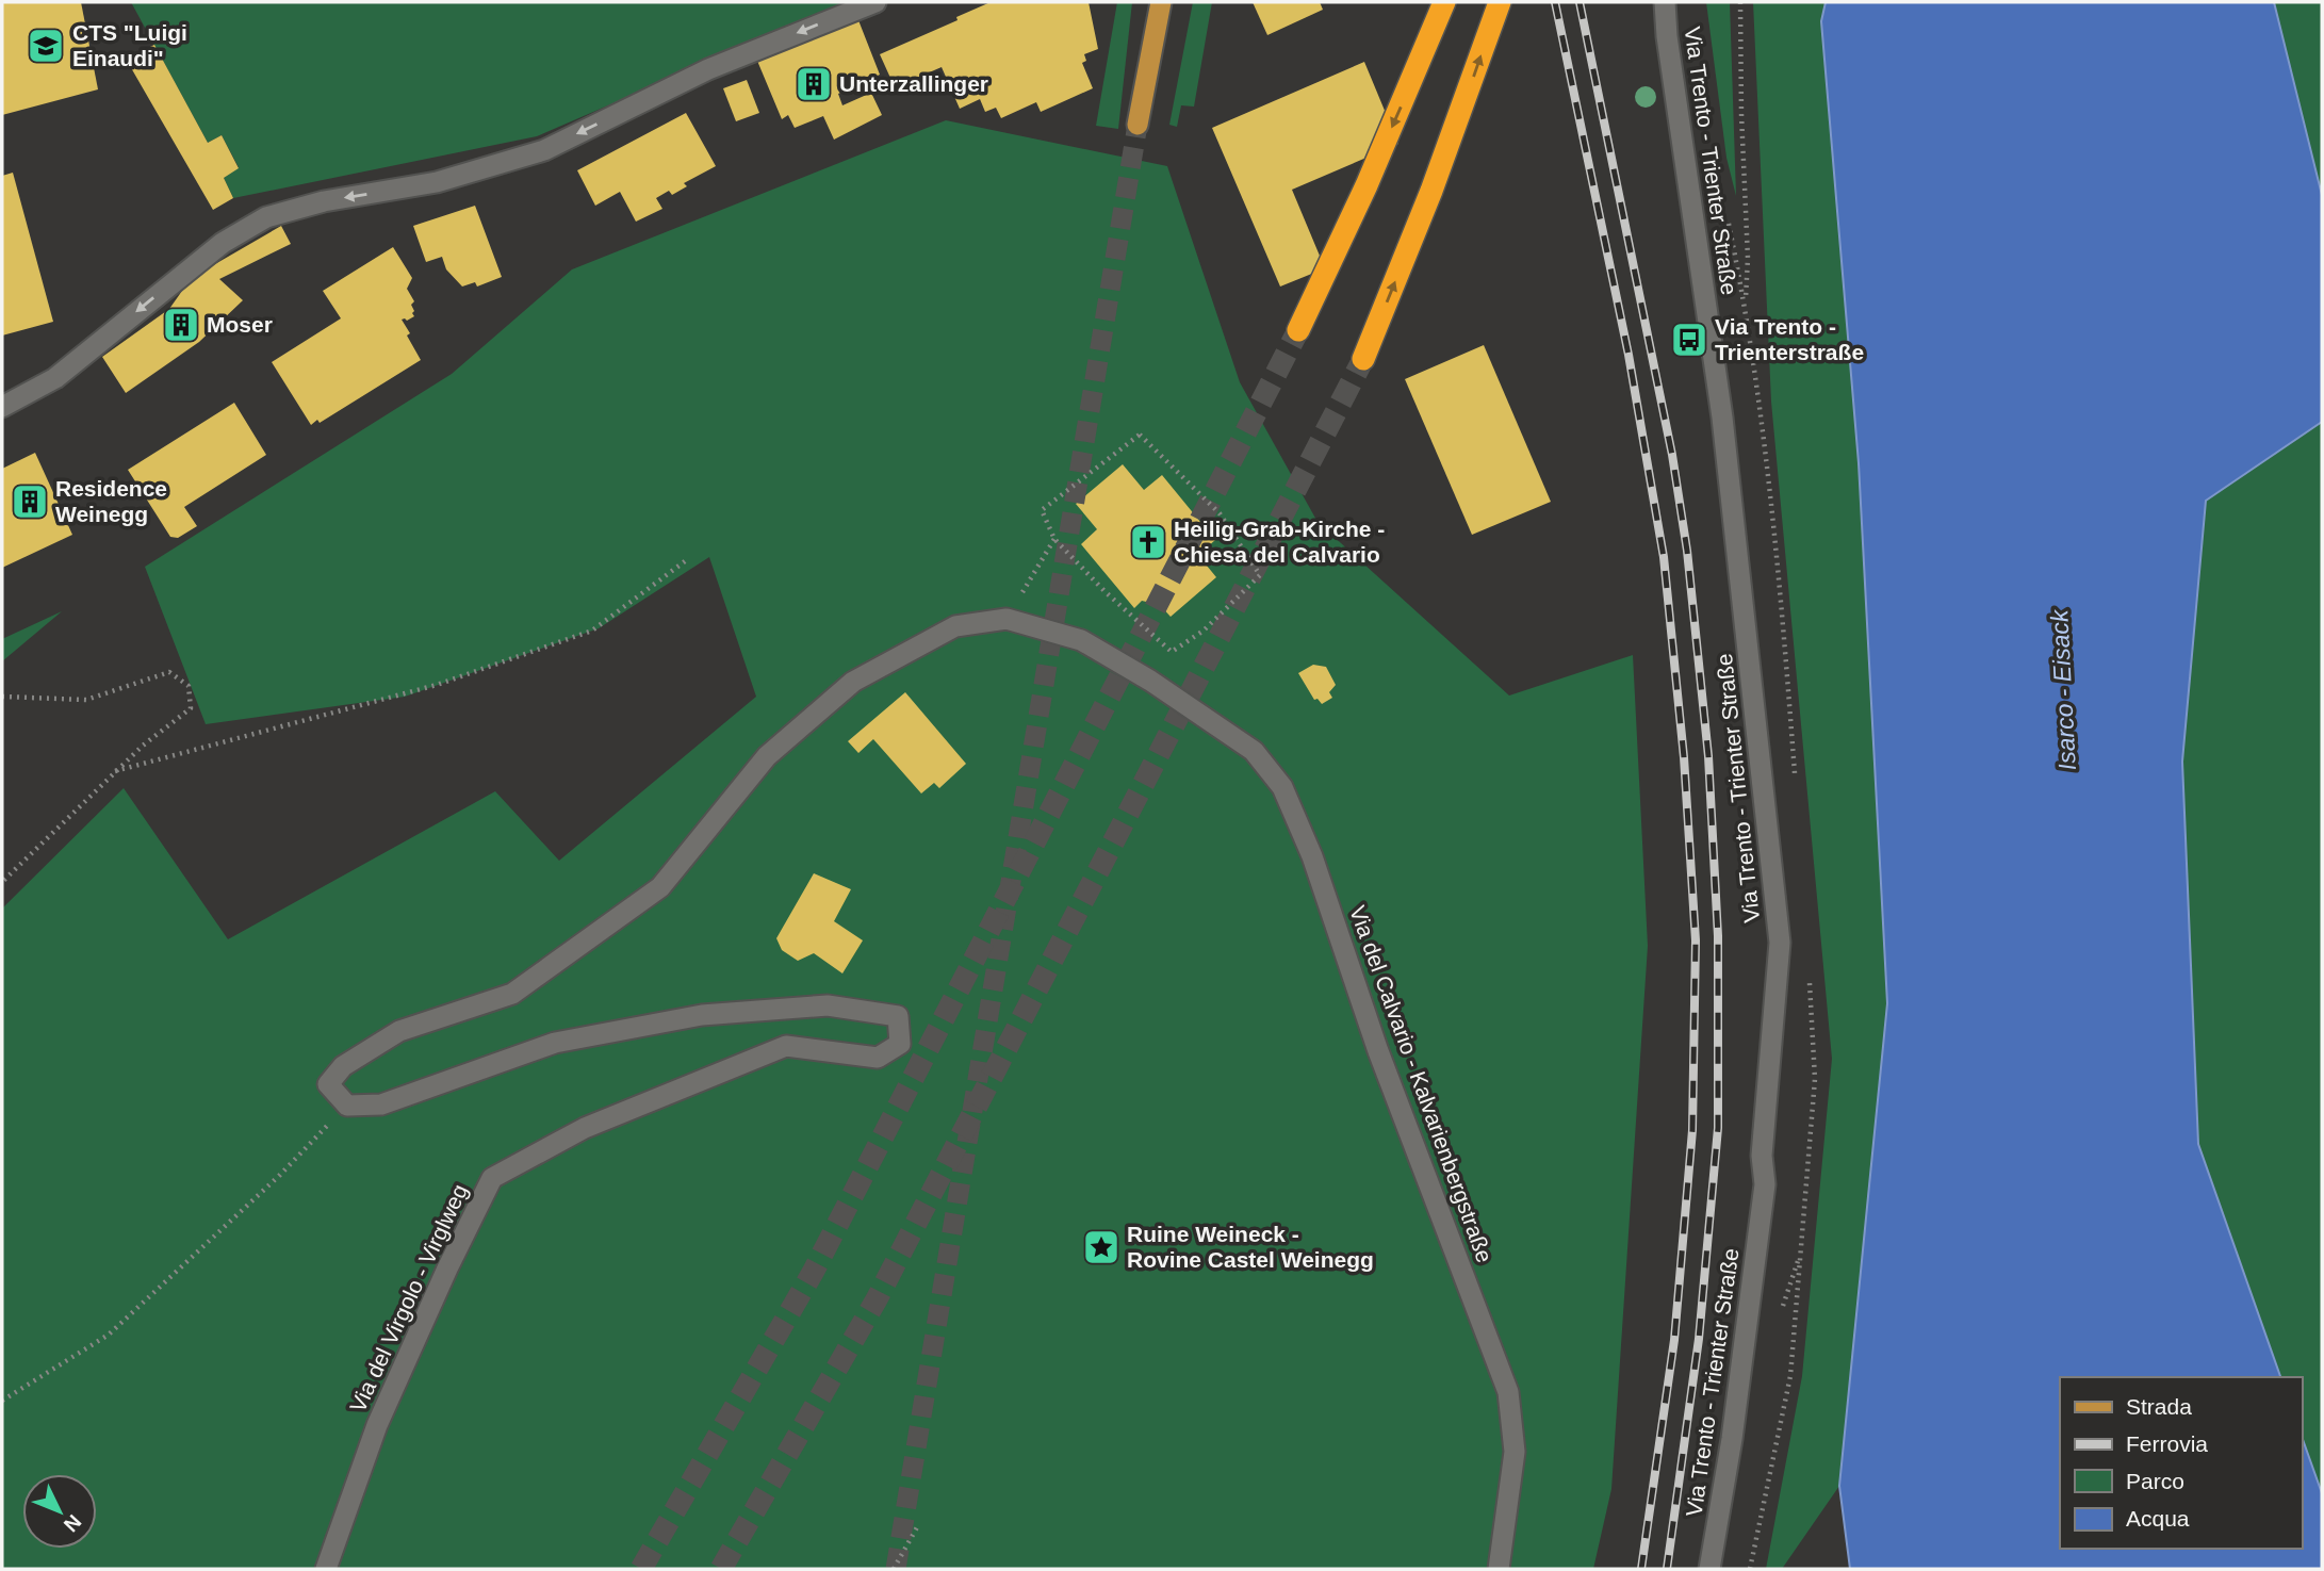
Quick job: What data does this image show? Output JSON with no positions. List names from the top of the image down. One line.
{"streets":{"street":["Via Trento - Trienter Straße","Via del Calvario - Kalvarienbergstraße","Via del Virgolo - Virglweg"]},"water":["Isarco - Eisack"],"places":{"school or university":["CTS \"Luigi Einaudi\""],"building":["Unterzallinger","Moser","Residence Weinegg"],"bus stop":["Via Trento - Trienterstraße"],"church":["Heilig-Grab-Kirche - Chiesa del Calvario"],"place":["Ruine Weineck - Rovine Castel Weinegg"]},"legend":["Strada","Ferrovia","Parco","Acqua"],"north":"bottom right"}
